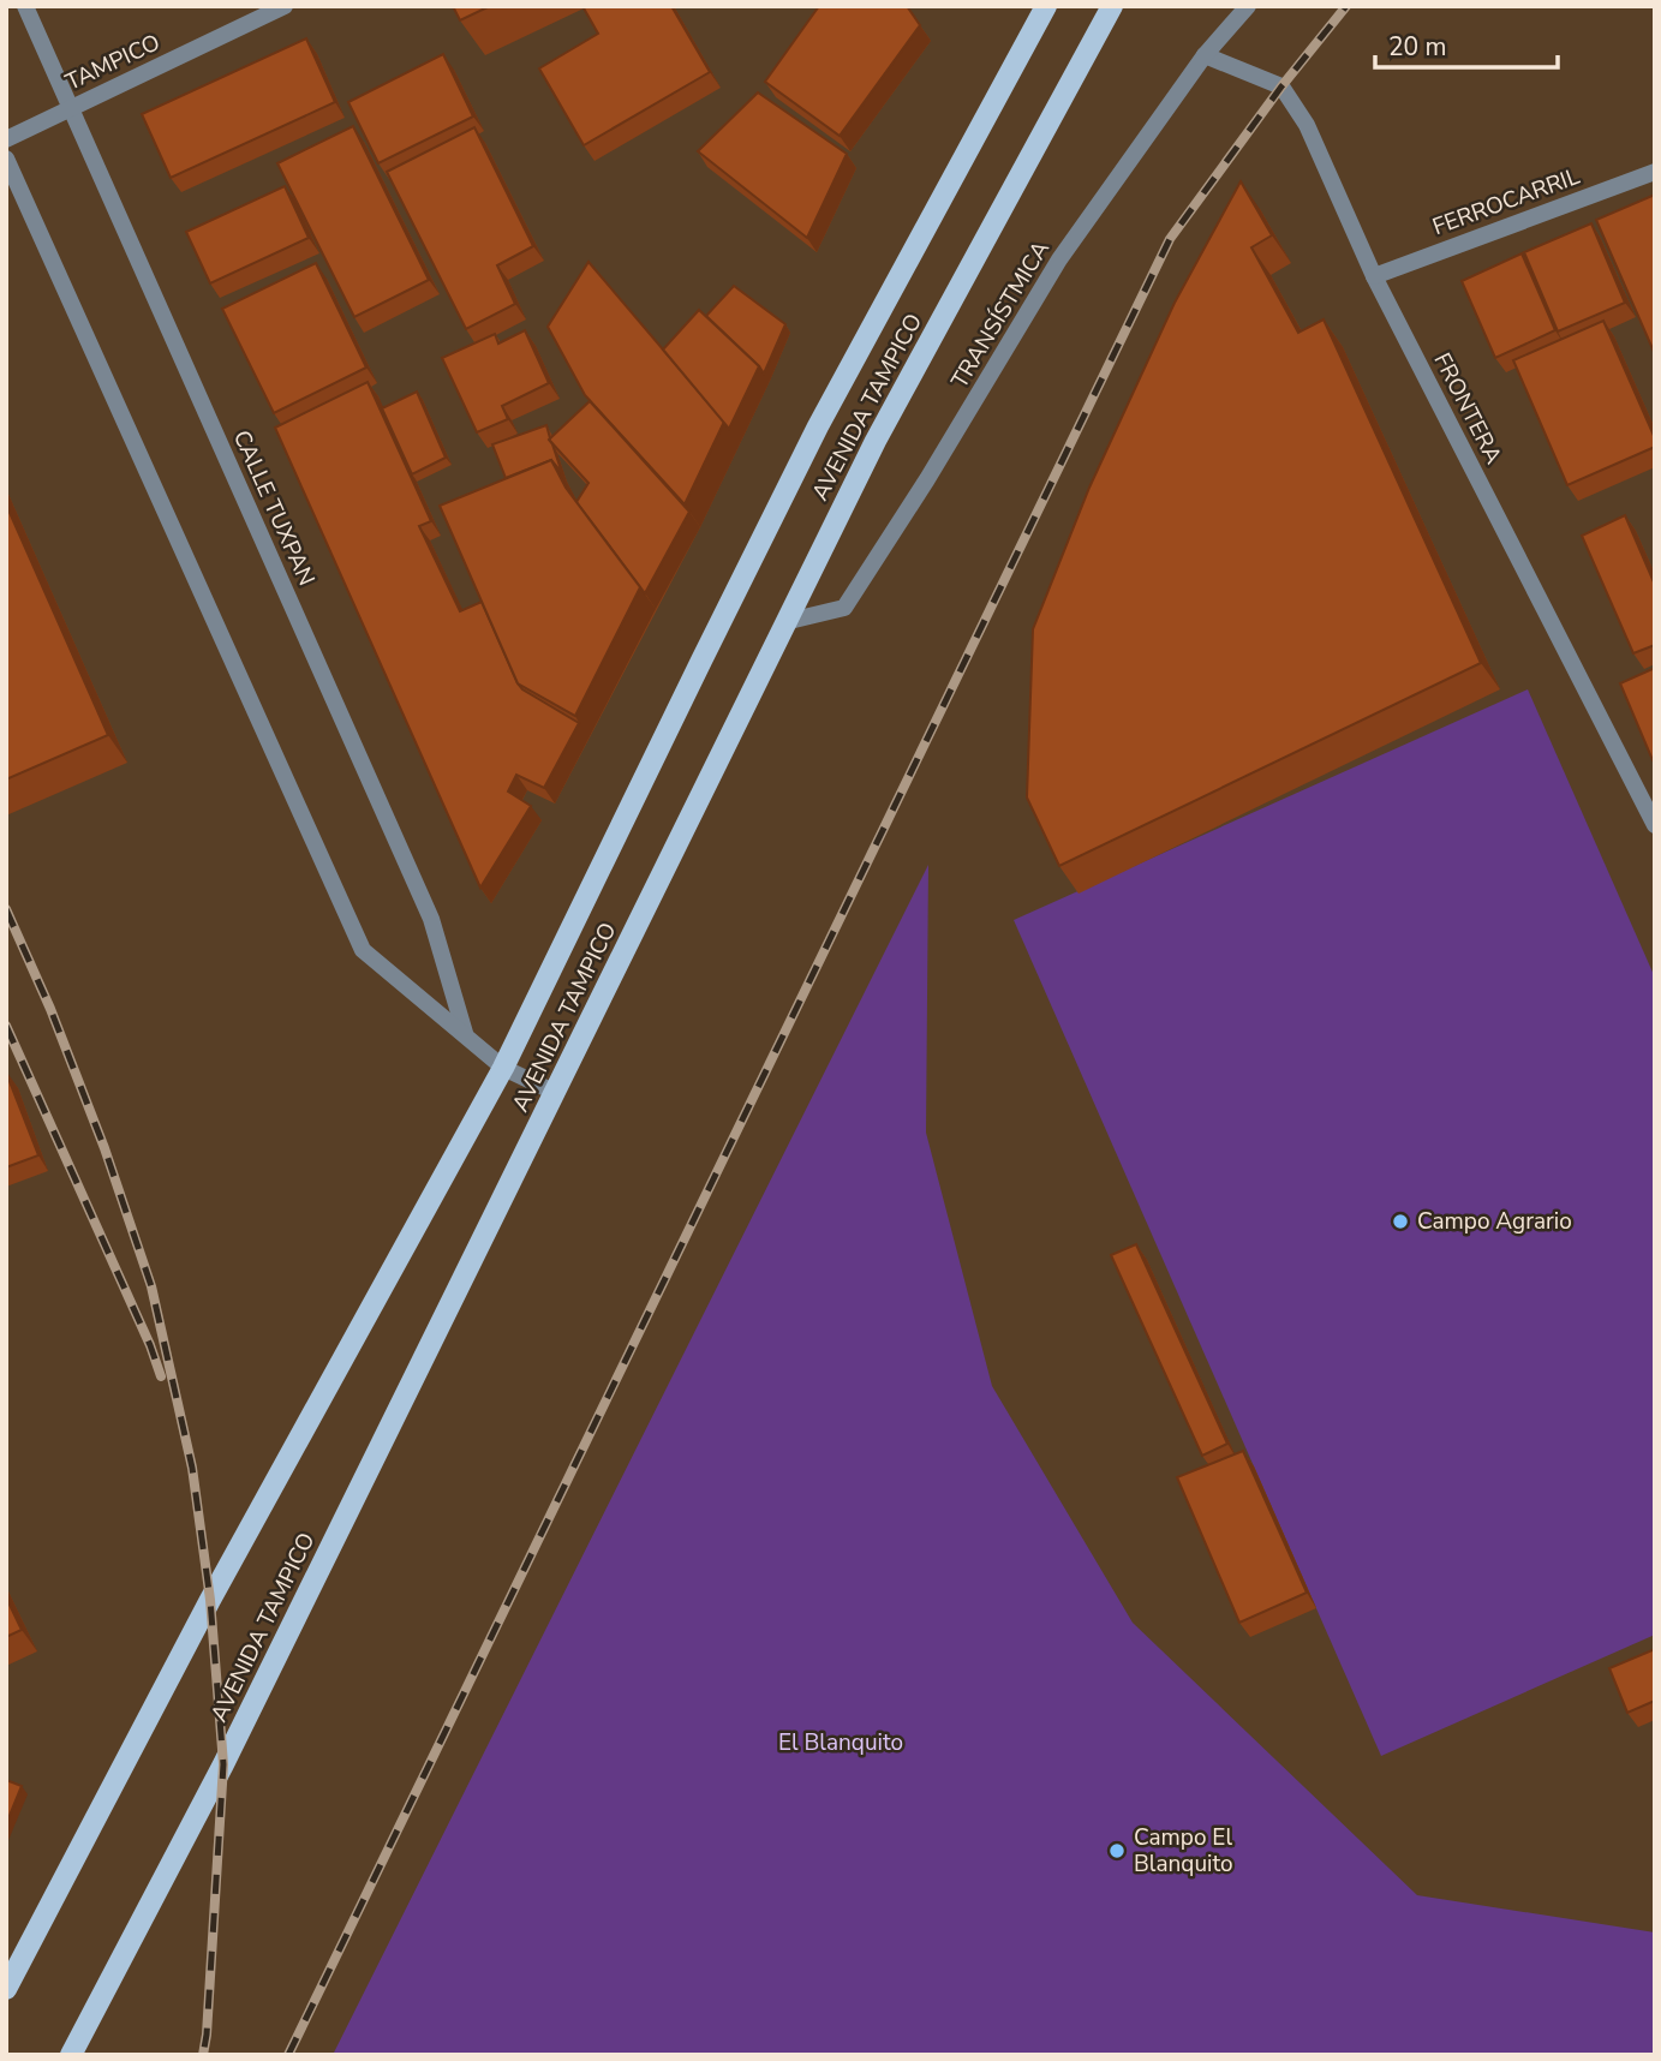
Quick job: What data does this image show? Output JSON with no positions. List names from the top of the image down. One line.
{"streets":{"main road":["AVENIDA TAMPICO"],"street":["TAMPICO","FERROCARRIL","TRANSÍSTMICA","FRONTERA","CALLE TUXPAN"]},"crossings":[["TAMPICO","CALLE TUXPAN"],["FERROCARRIL","FRONTERA"],["TRANSÍSTMICA","AVENIDA TAMPICO"],["TRANSÍSTMICA","FRONTERA"]],"parks":["El Blanquito"],"places":["Campo Agrario","Campo El Blanquito"],"scale_bar":"20 m"}
